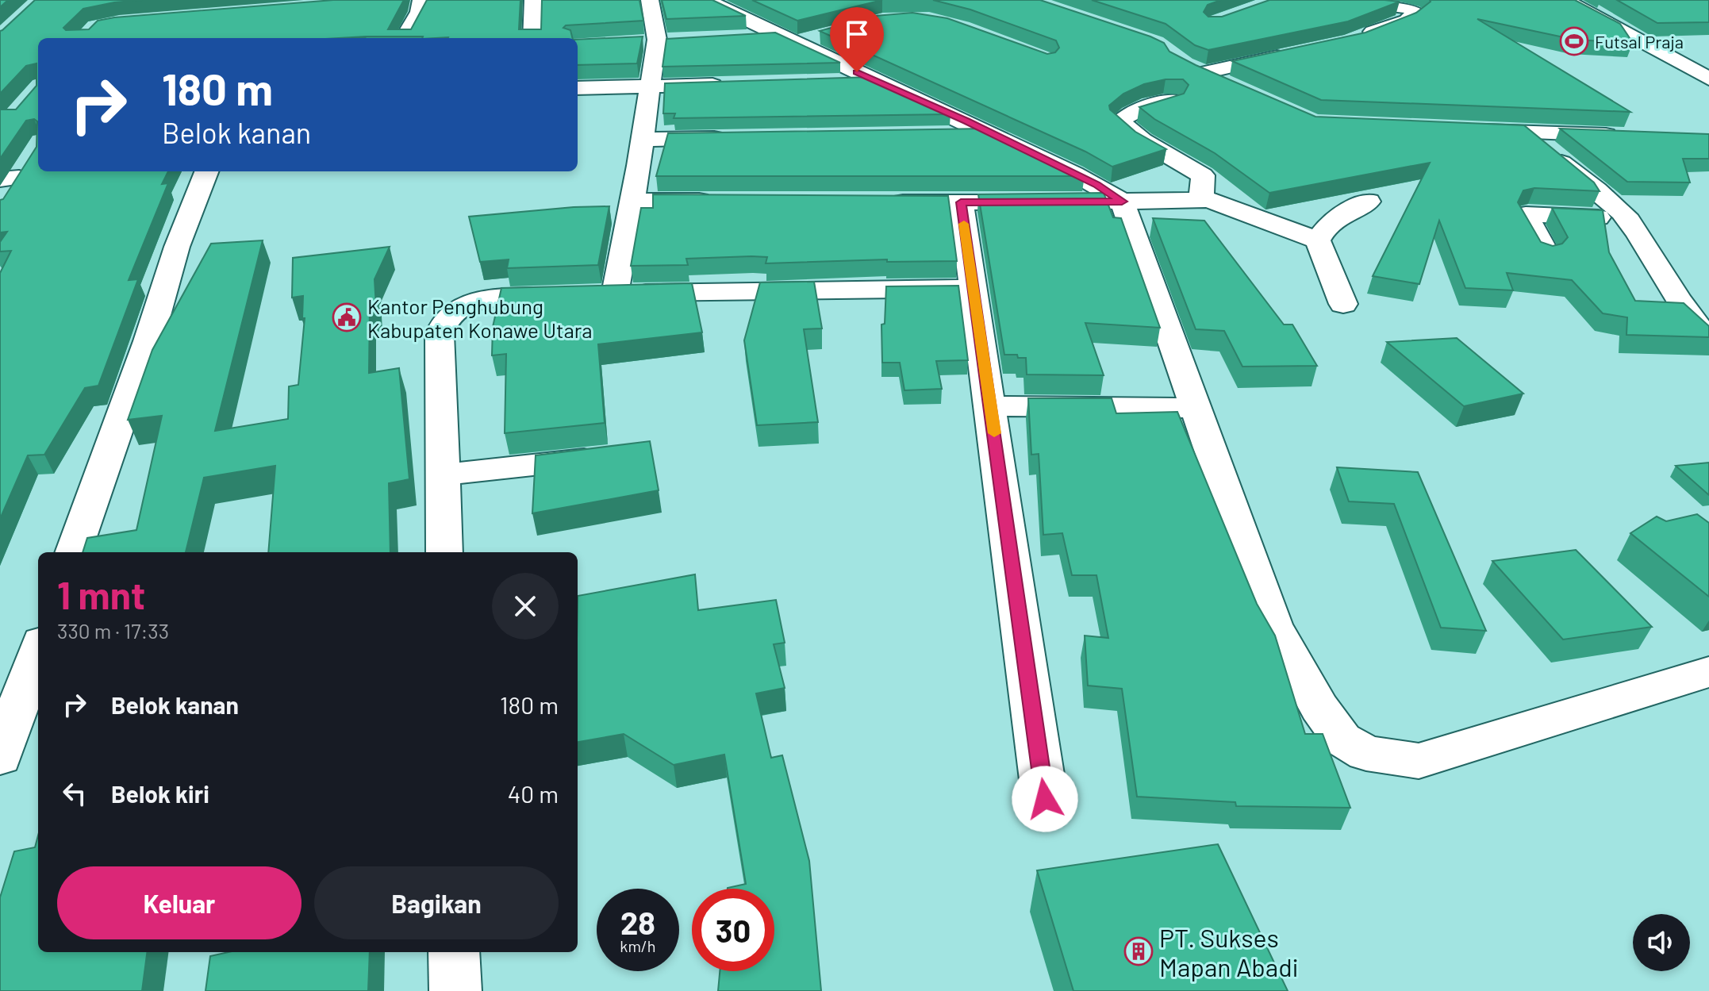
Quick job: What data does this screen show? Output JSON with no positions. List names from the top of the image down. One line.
{"places":{"sports":["Futsal Praja"],"public building":["Kantor Penghubung Kabupaten Konawe Utara"],"building":["PT. Sukses Mapan Abadi"]},"page":{"turn":["180 m","Belok kanan"],"heading":["1 mnt","330 m · 17:33"],"list":[{"name":"Belok kanan","value":"180 m"},{"name":"Belok kiri","value":"40 m"}],"buttons":["Keluar","Bagikan"],"speed":"28 km/h","limit":"30"}}
